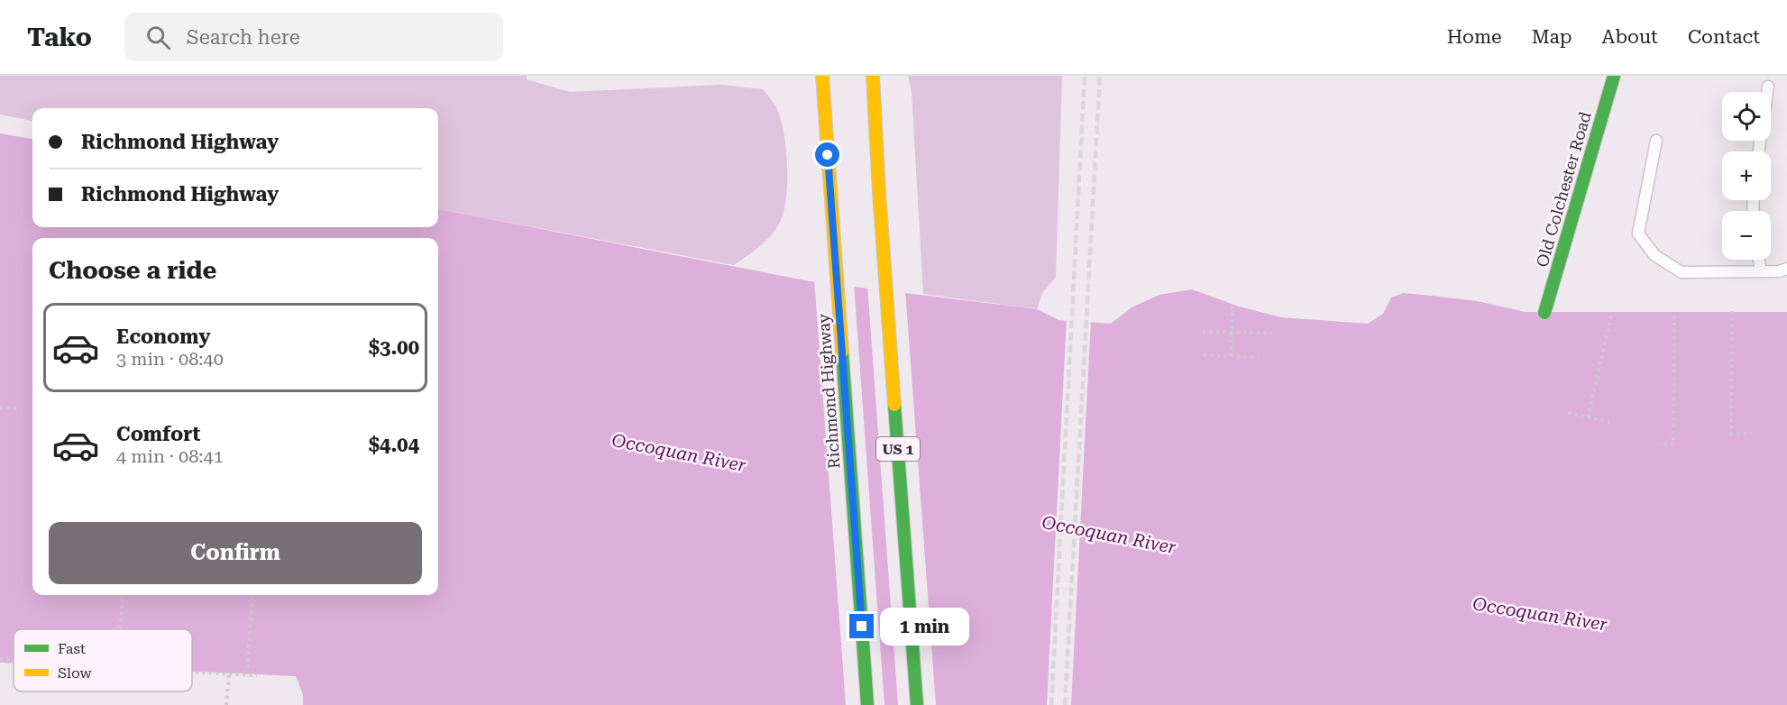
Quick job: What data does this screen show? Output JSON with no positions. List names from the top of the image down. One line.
{"streets":{"main road":["Old Colchester Road","Richmond Highway","US 1"]},"water":["Occoquan River"],"legend":["Fast","Slow"],"page":{"header":"Tako","search":"Search here","nav":["Home","Map","About","Contact"],"map_buttons":["+","−"],"banner":["Richmond Highway","Richmond Highway"],"heading":"Choose a ride","list":[{"name":"Economy","note":"3 min · 08:40","value":"$3.00"},{"name":"Comfort","note":"4 min · 08:41","value":"$4.04"}],"buttons":"Confirm","bubble":"1 min"}}
